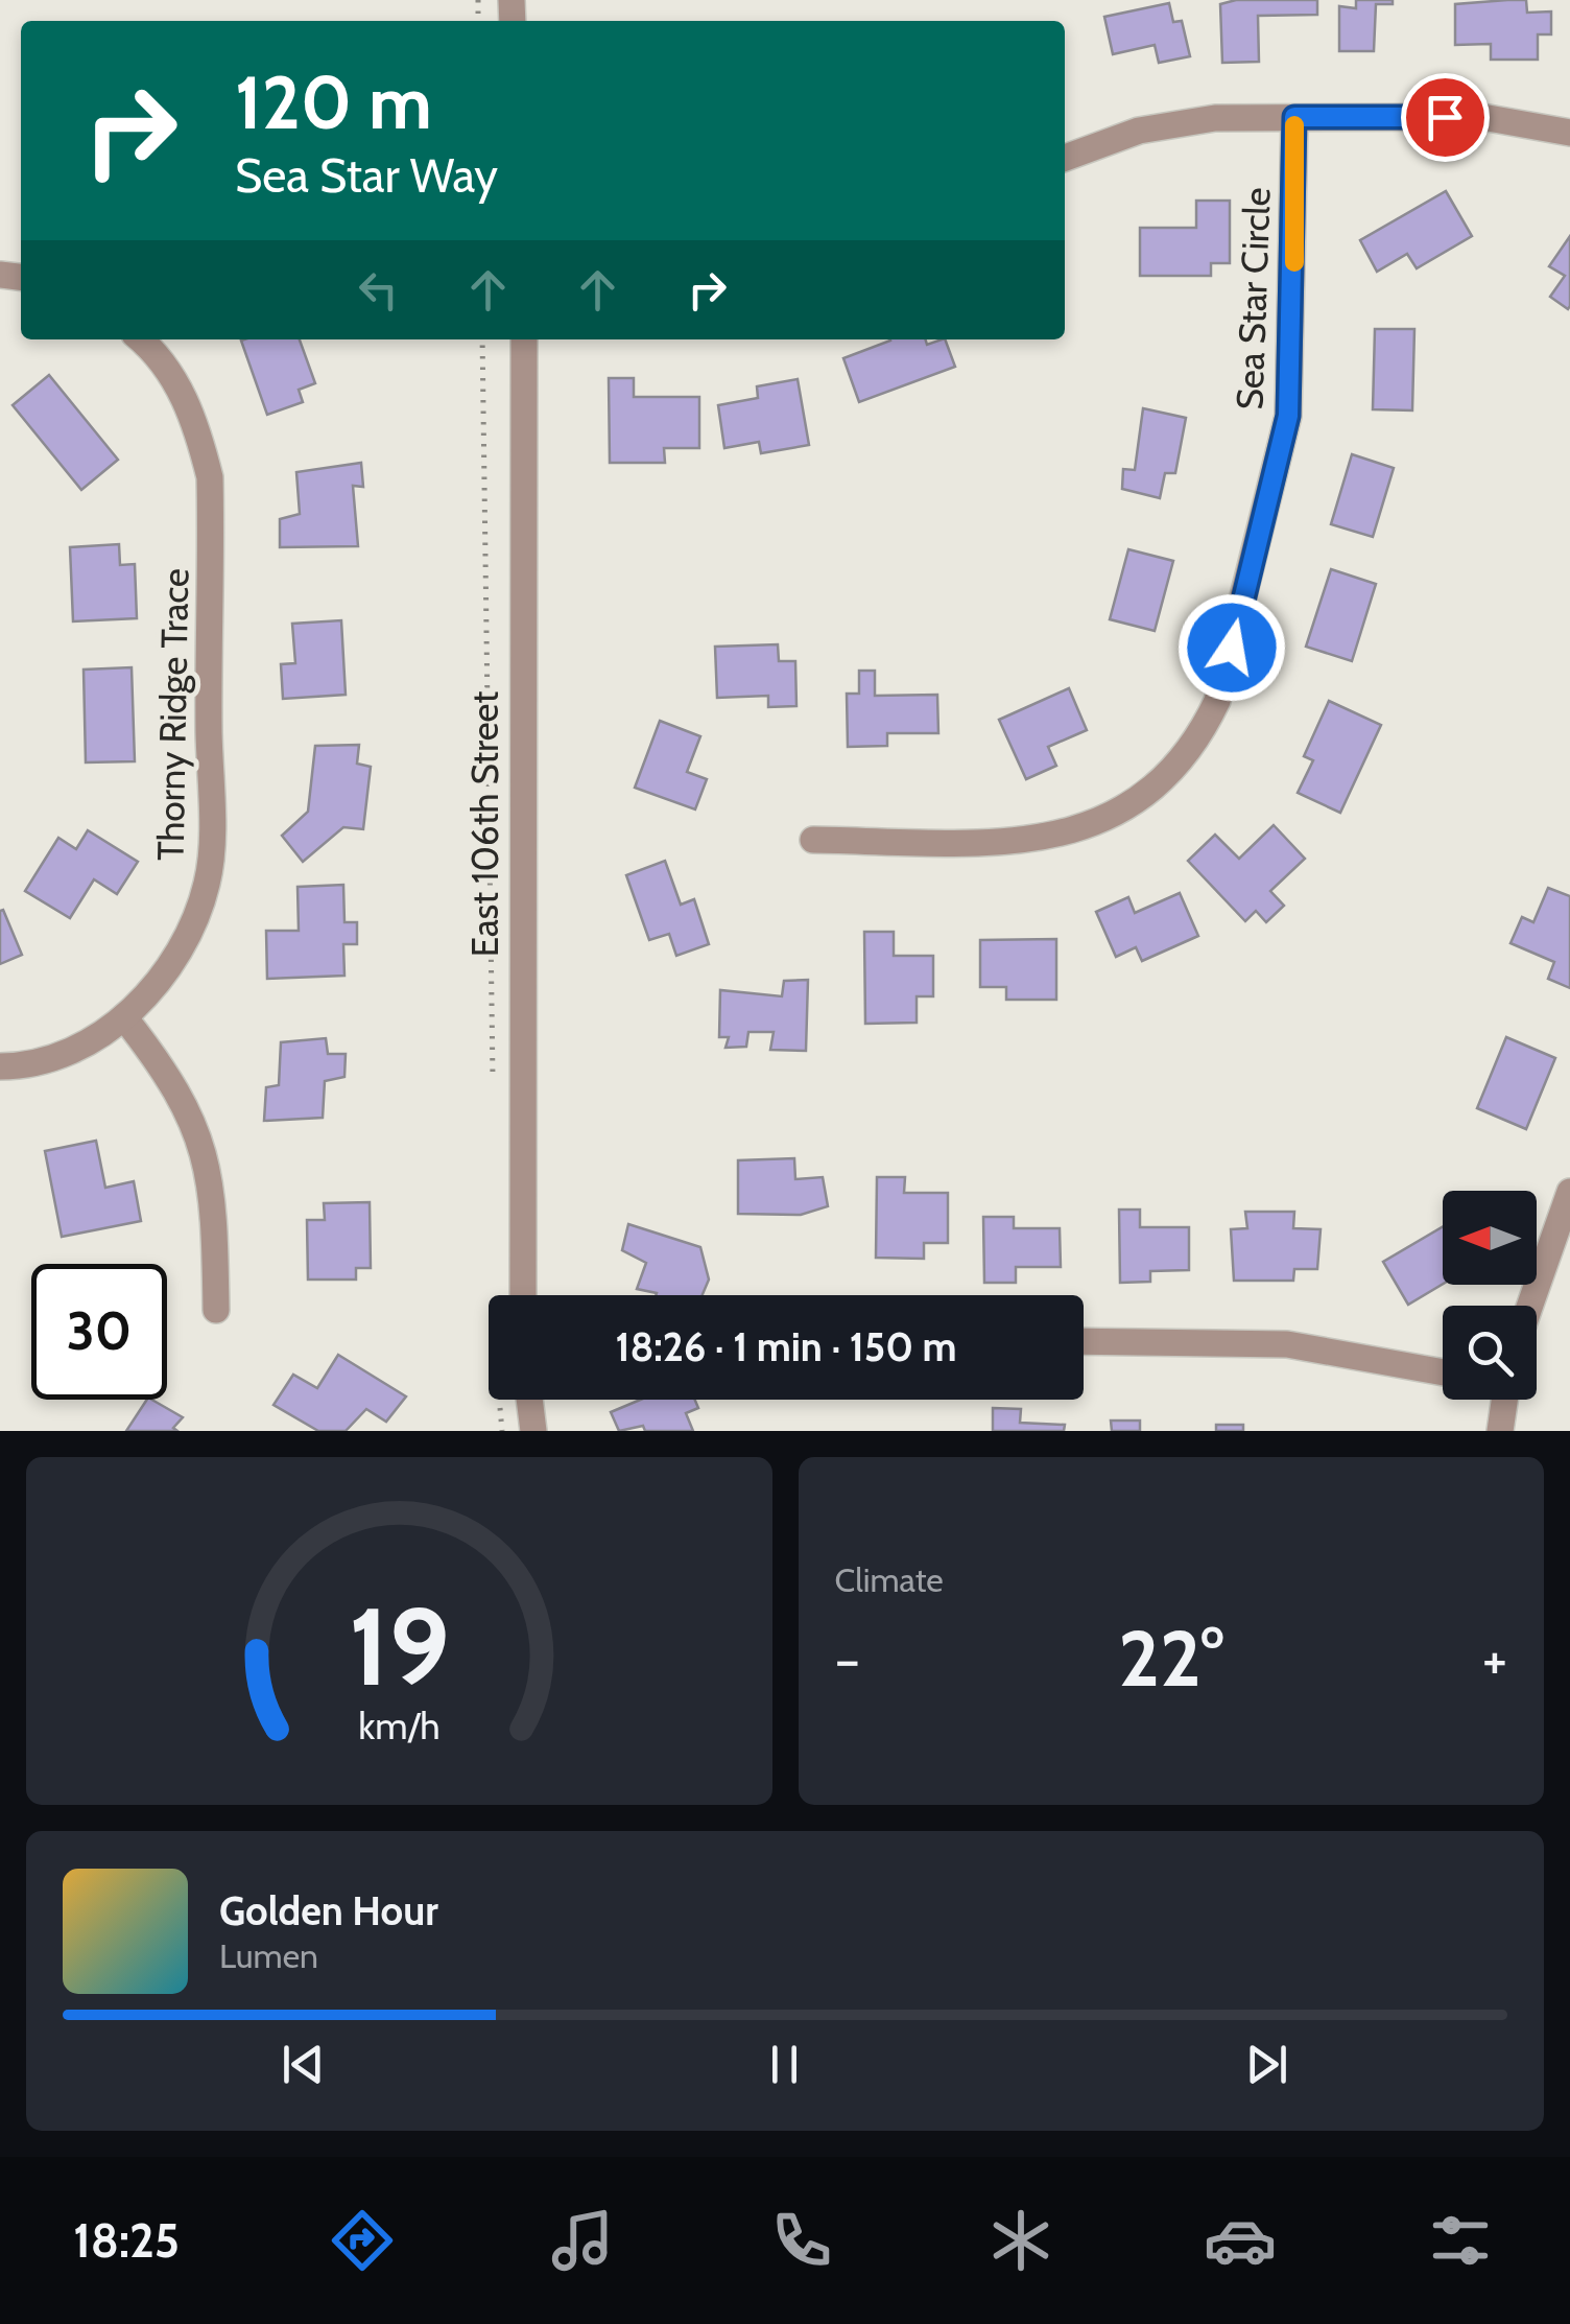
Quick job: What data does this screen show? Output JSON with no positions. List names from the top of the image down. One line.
{"streets":{"street":["Sea Star Circle","Thorny Ridge Trace","East 106th Street"]},"north":"left","page":{"turn":["120 m","Sea Star Way"],"limit":"30","trip":"18:26 · 1 min · 150 m","tile":"Climate","heat":["−","22°","+"],"song":["Golden Hour","Lumen"],"tabs":"18:25","gauge":["19","km/h"]}}
